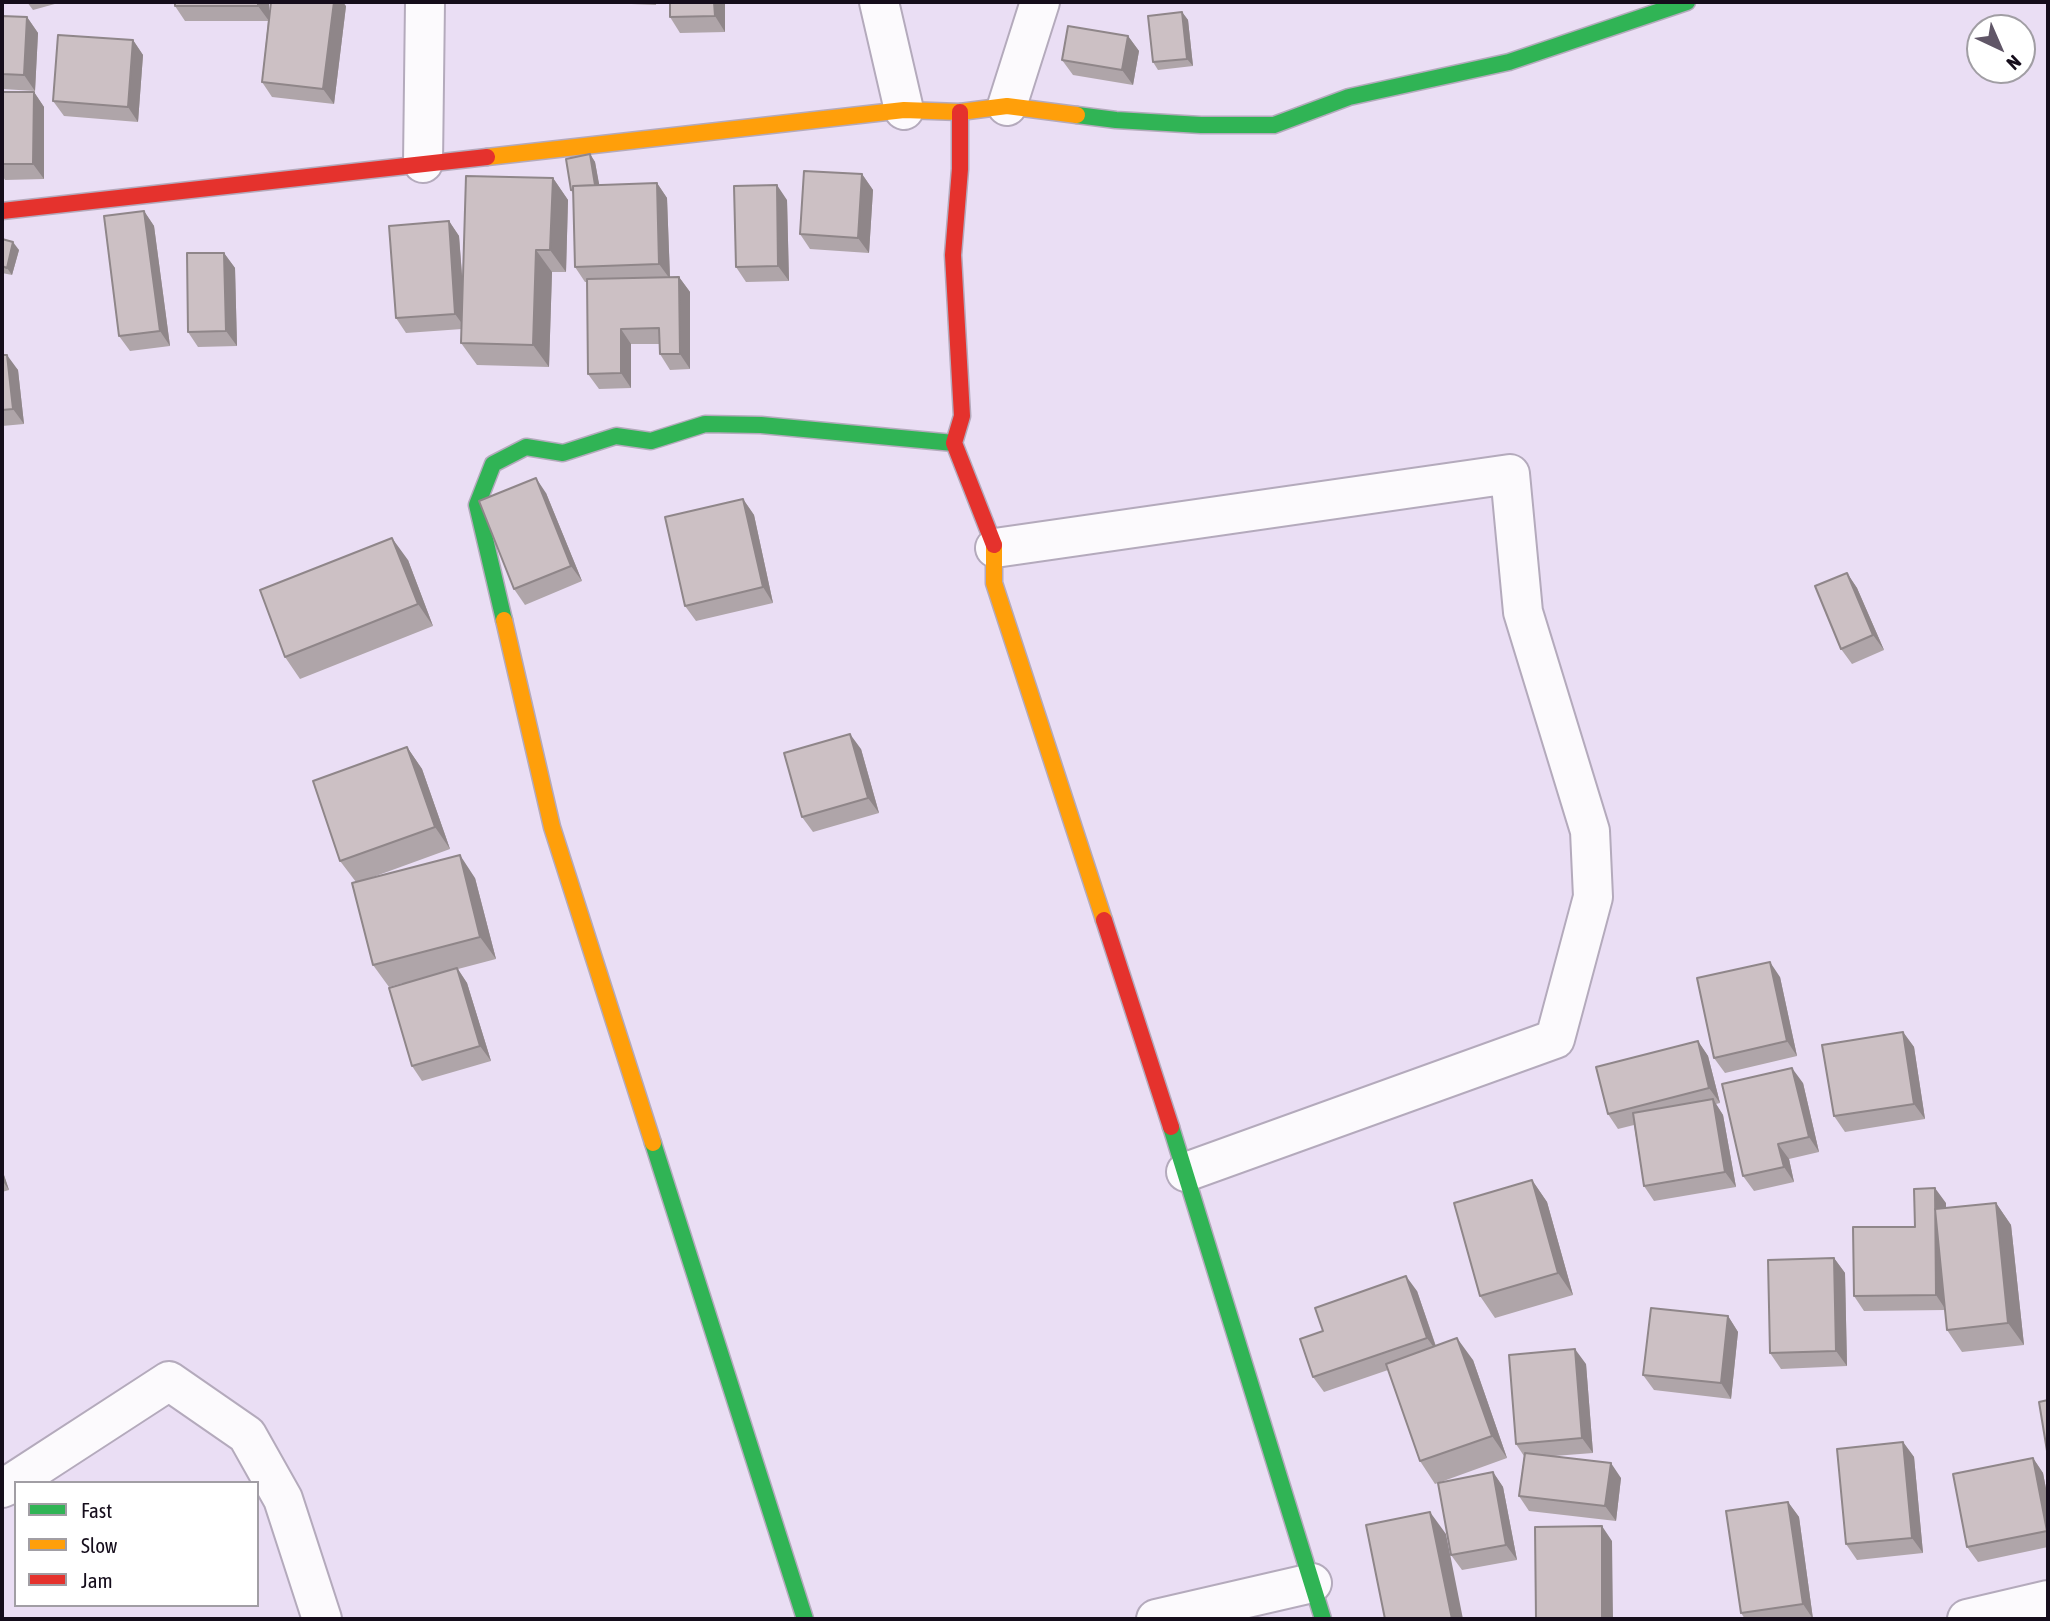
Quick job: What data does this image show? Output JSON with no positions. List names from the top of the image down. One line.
{"legend":["Fast","Slow","Jam"],"north":"bottom right"}
